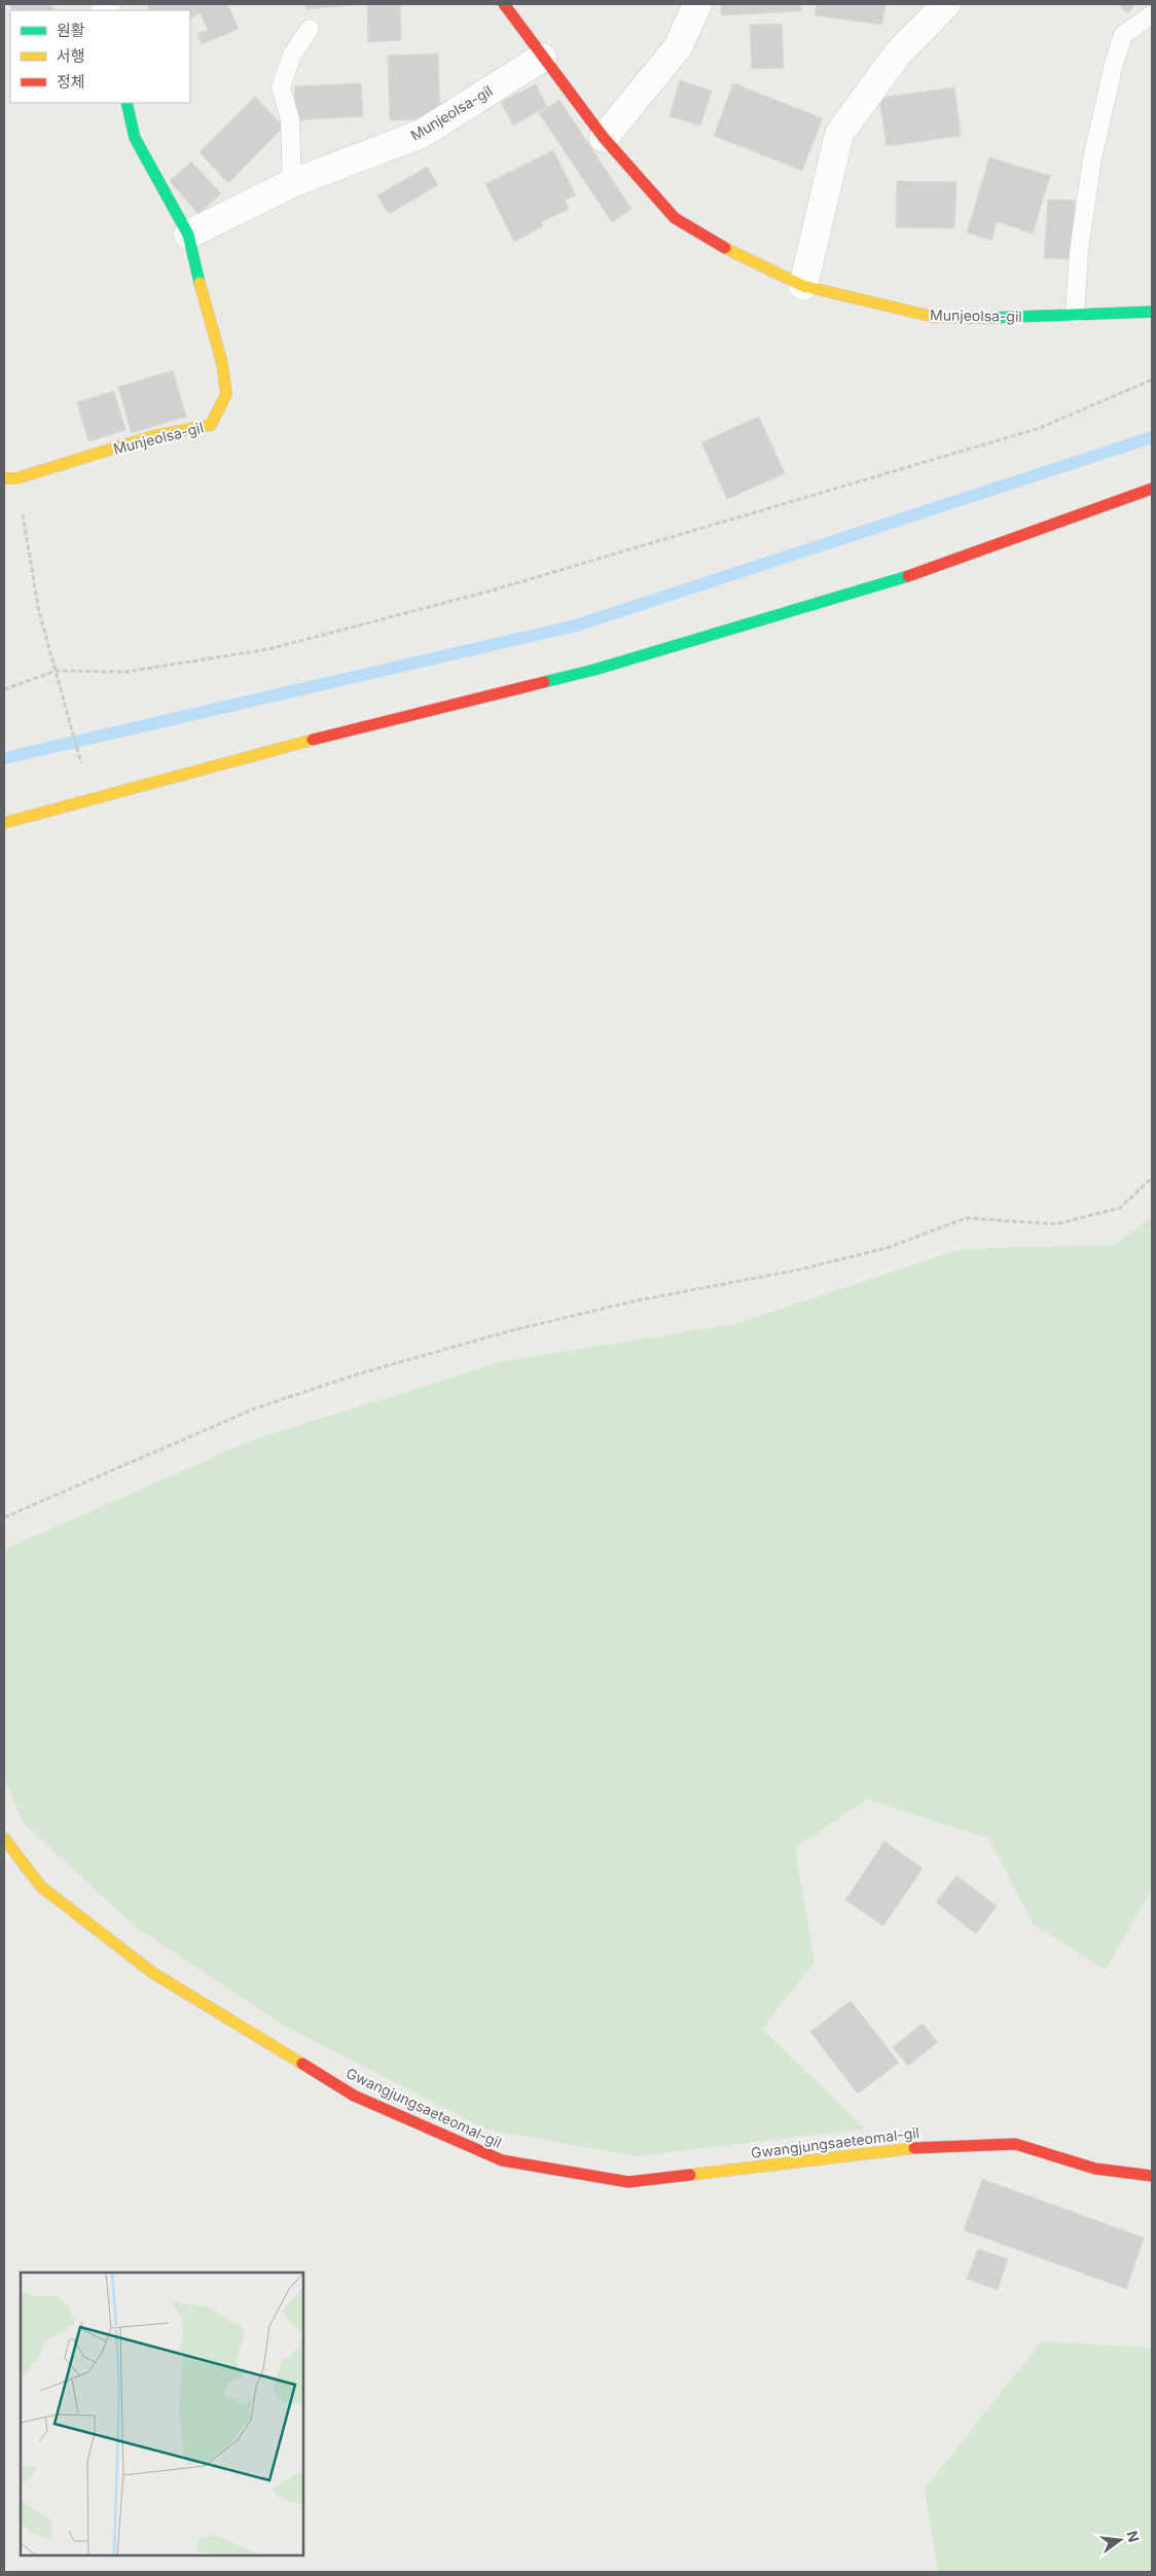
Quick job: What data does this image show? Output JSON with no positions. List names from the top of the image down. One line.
{"streets":{"street":["Munjeolsa-gil","Gwangjungsaeteomal-gil"]},"legend":["원활","서행","정체"],"north":"right"}
